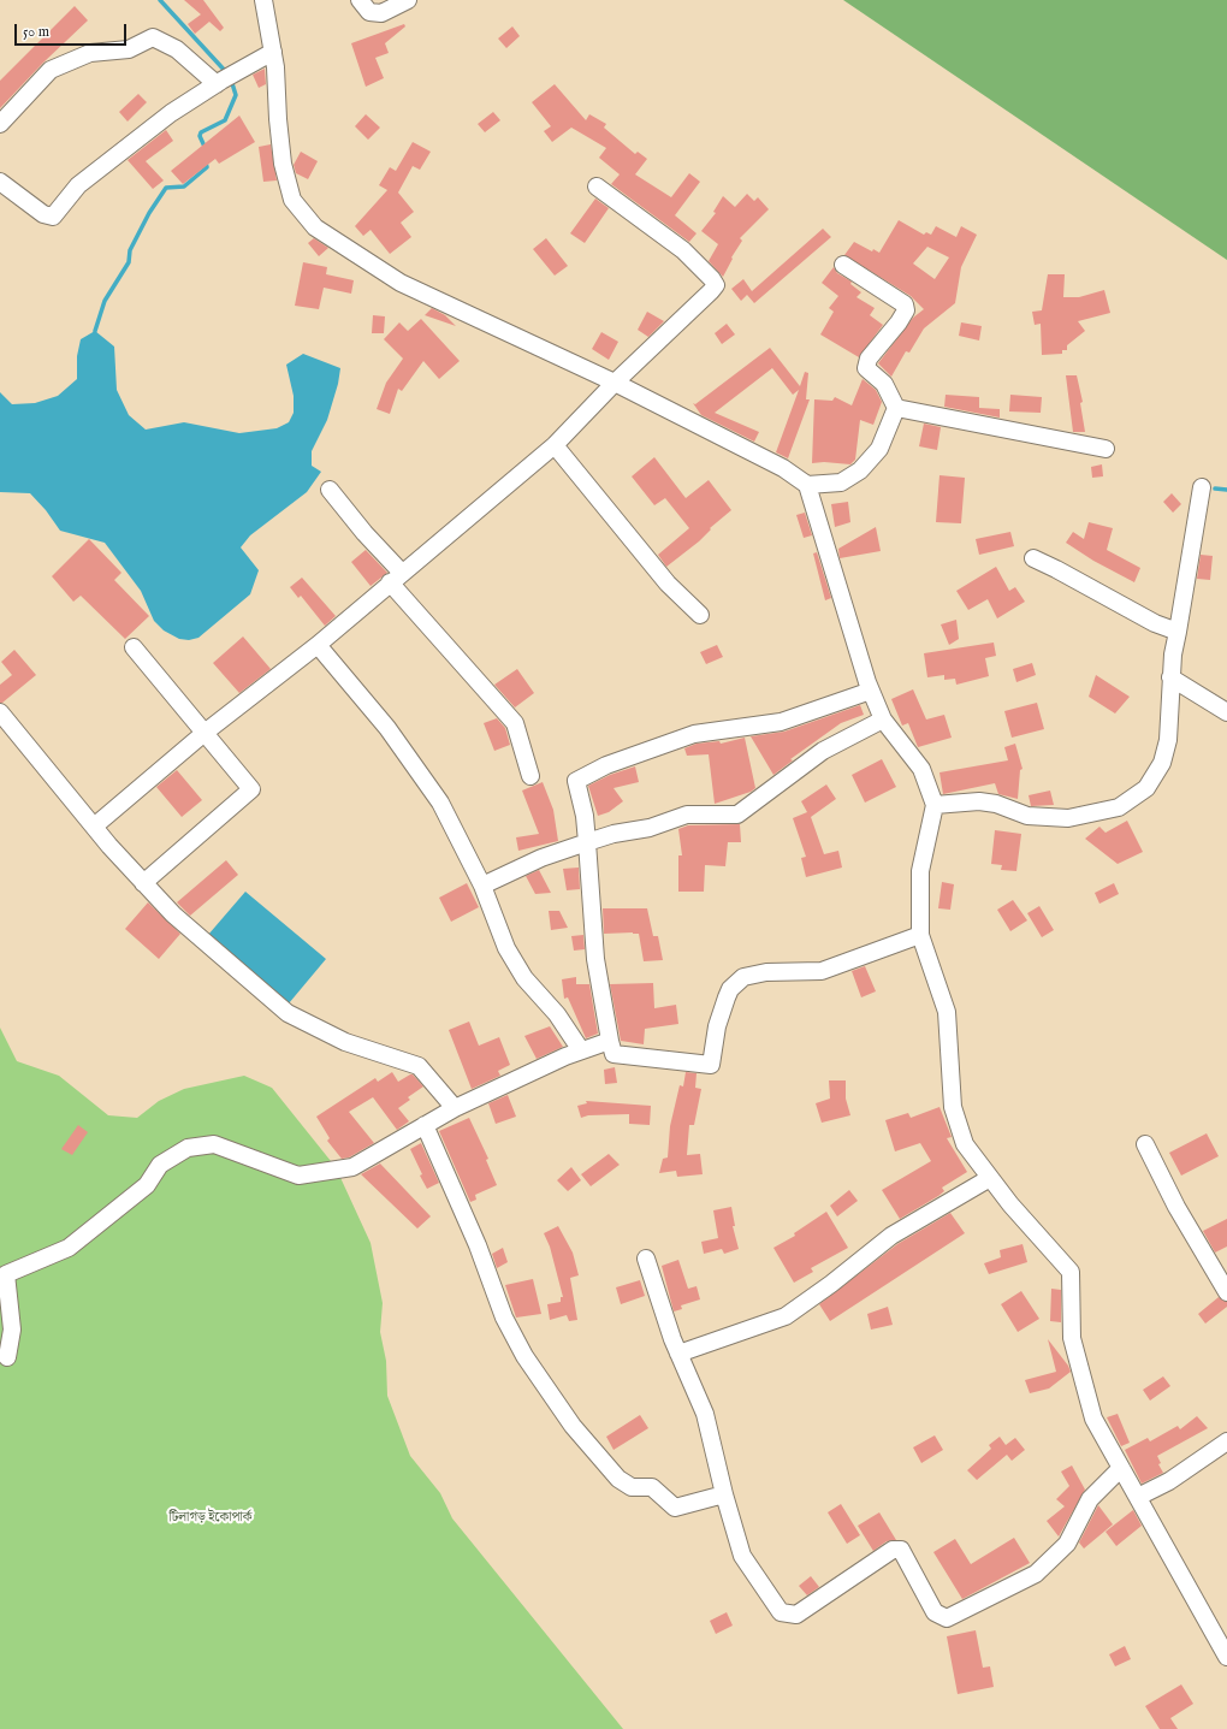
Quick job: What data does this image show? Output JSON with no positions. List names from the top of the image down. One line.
{"parks":["টিলাগড় ইকোপার্ক"],"scale_bar":"50 m"}
